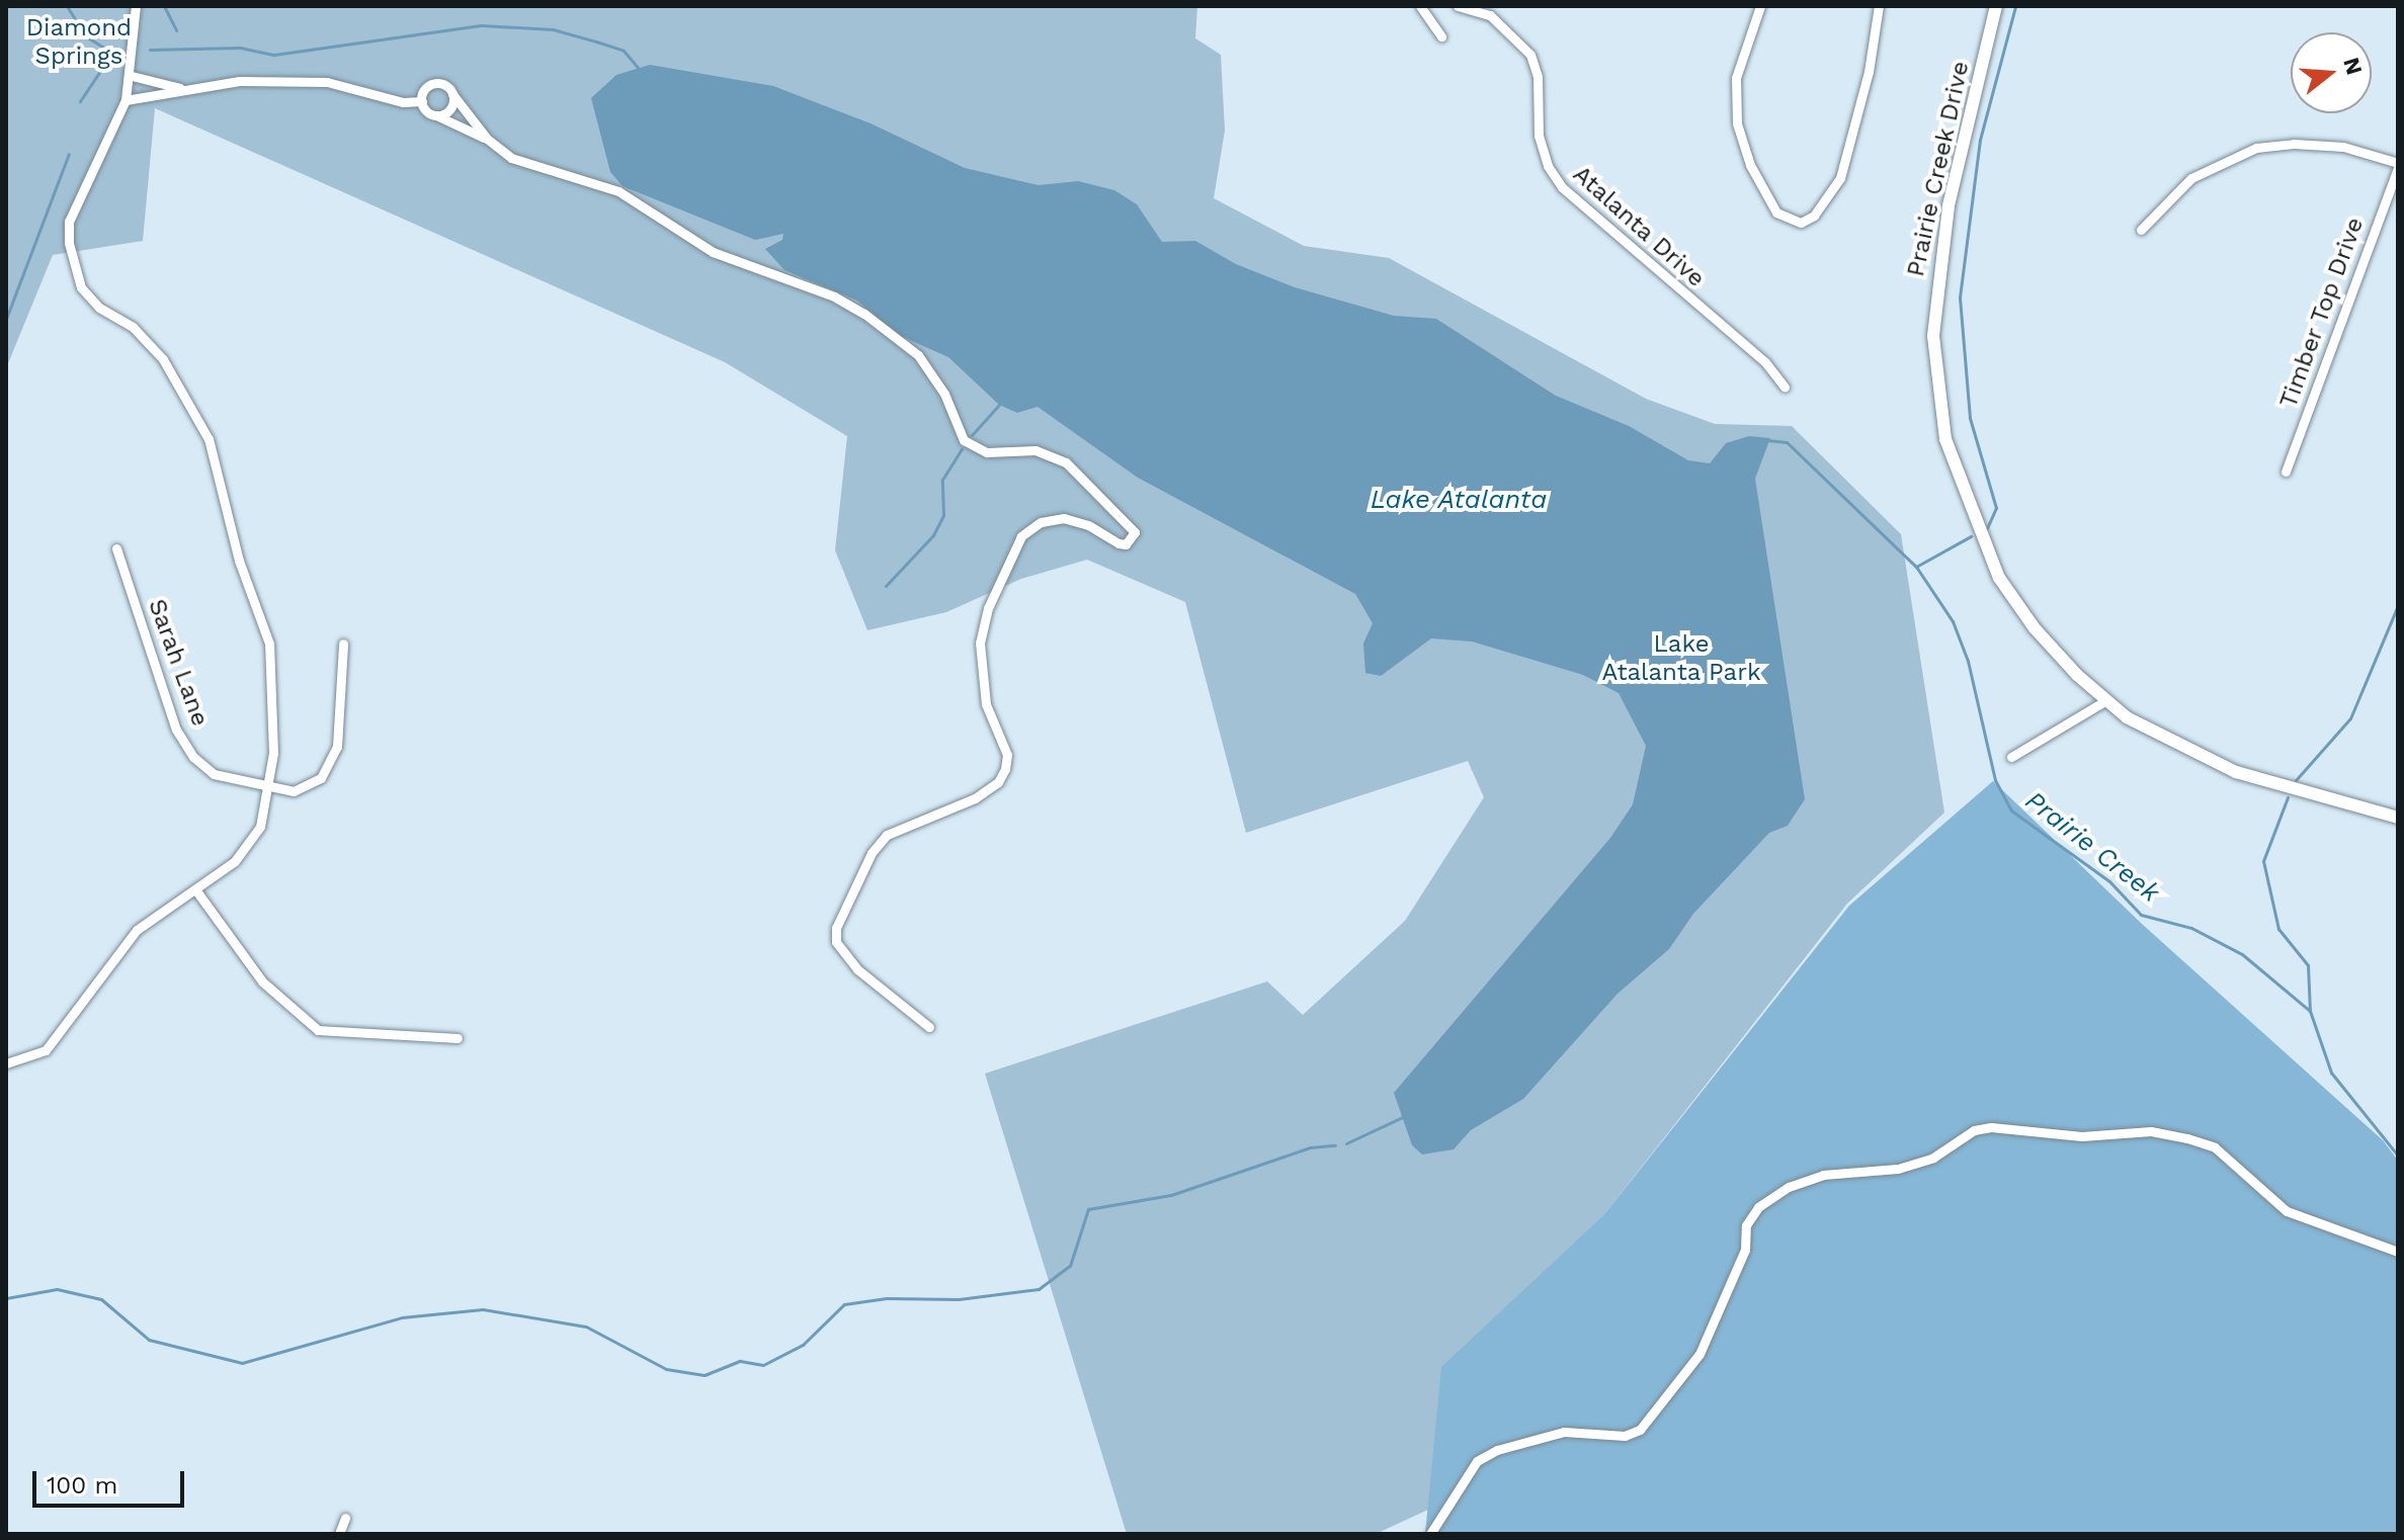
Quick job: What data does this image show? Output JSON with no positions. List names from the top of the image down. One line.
{"streets":{"main road":["Prairie Creek Drive"],"street":["Atalanta Drive","Timber Top Drive","Sarah Lane"]},"water":["Lake Atalanta","Prairie Creek"],"parks":["Diamond Springs","Lake Atalanta Park"],"scale_bar":"100 m","north":"right"}
